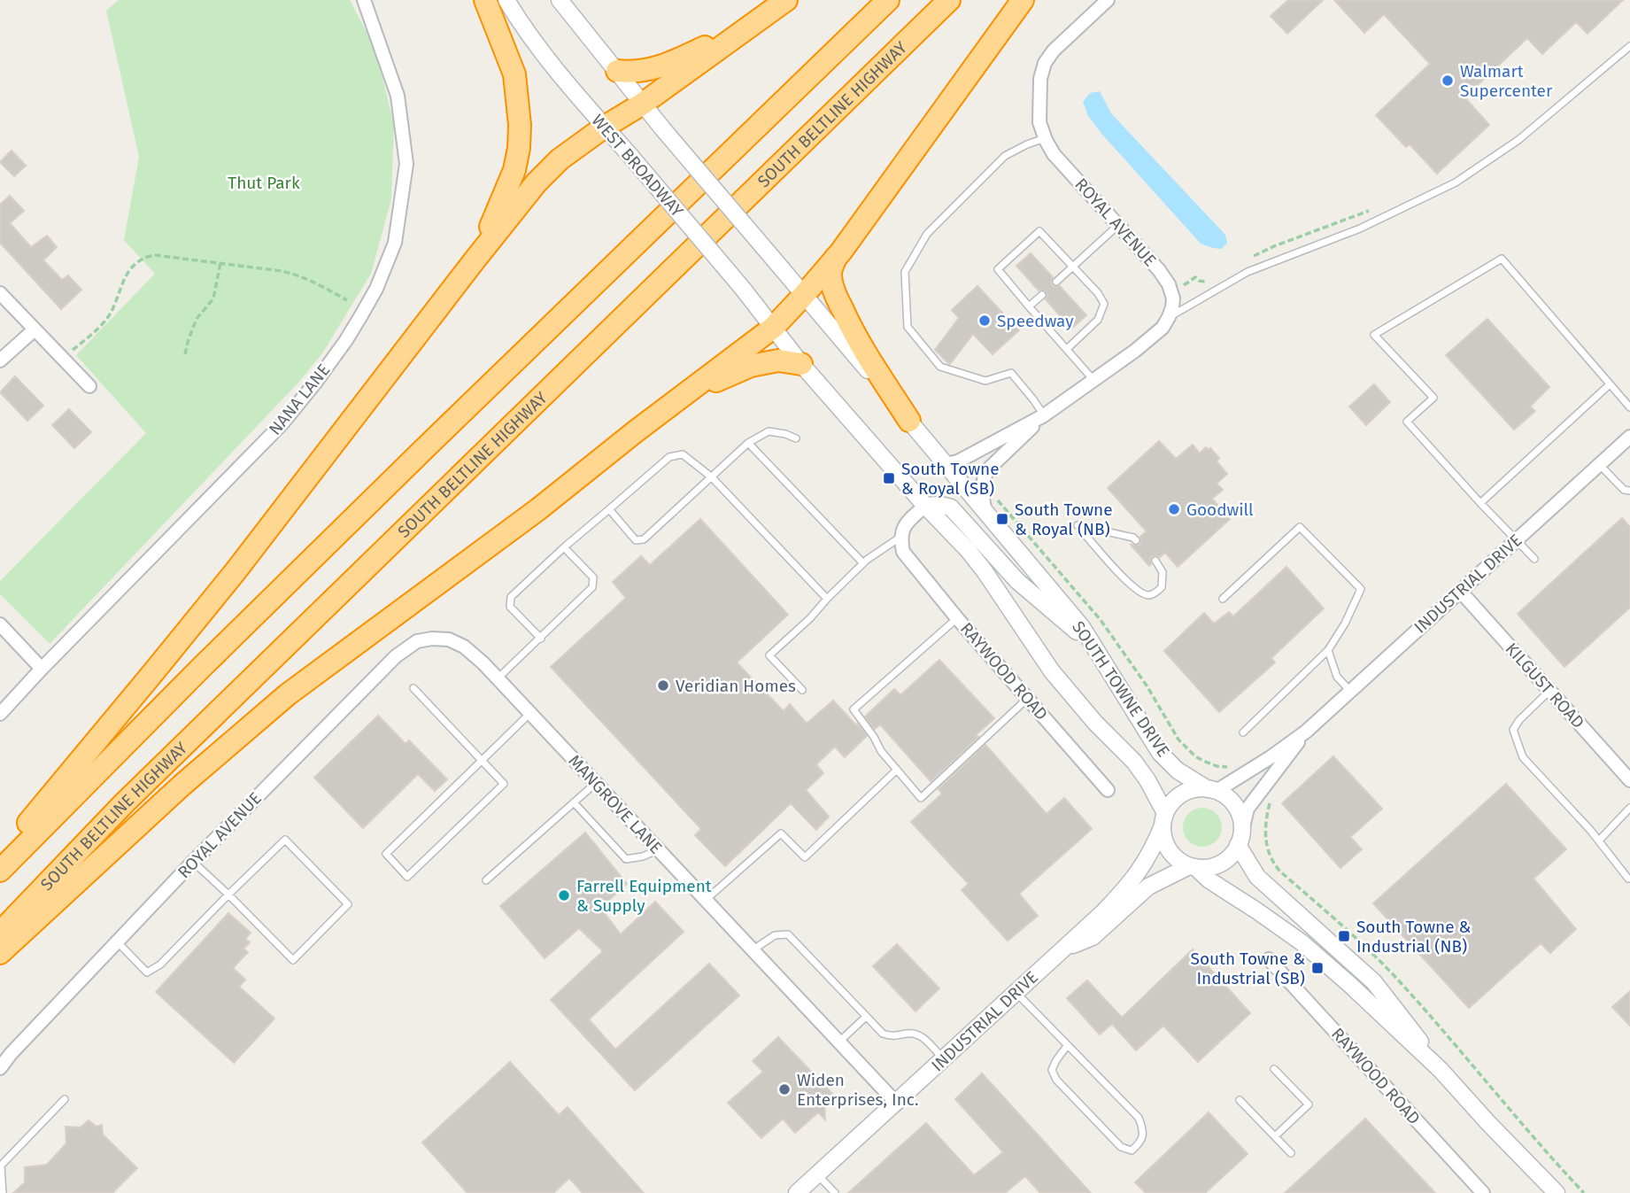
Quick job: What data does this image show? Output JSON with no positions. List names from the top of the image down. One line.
{"streets":{"highway":["SOUTH BELTLINE HIGHWAY"],"street":["WEST BROADWAY","ROYAL AVENUE","NANA LANE","INDUSTRIAL DRIVE","RAYWOOD ROAD","KILGUST ROAD","SOUTH TOWNE DRIVE","MANGROVE LANE"]},"crossings":[["WEST BROADWAY","SOUTH TOWNE DRIVE"],["ROYAL AVENUE","MANGROVE LANE"],["INDUSTRIAL DRIVE","KILGUST ROAD"],["INDUSTRIAL DRIVE","SOUTH TOWNE DRIVE"],["INDUSTRIAL DRIVE","MANGROVE LANE"]],"parks":["Thut Park"],"places":{"other":["Walmart Supercenter","Speedway","Goodwill","Veridian Homes","Farrell Equipment & Supply","Widen Enterprises, Inc."],"transit":["South Towne & Royal (SB)","South Towne & Royal (NB)","South Towne & Industrial (NB)","South Towne & Industrial (SB)"]}}
